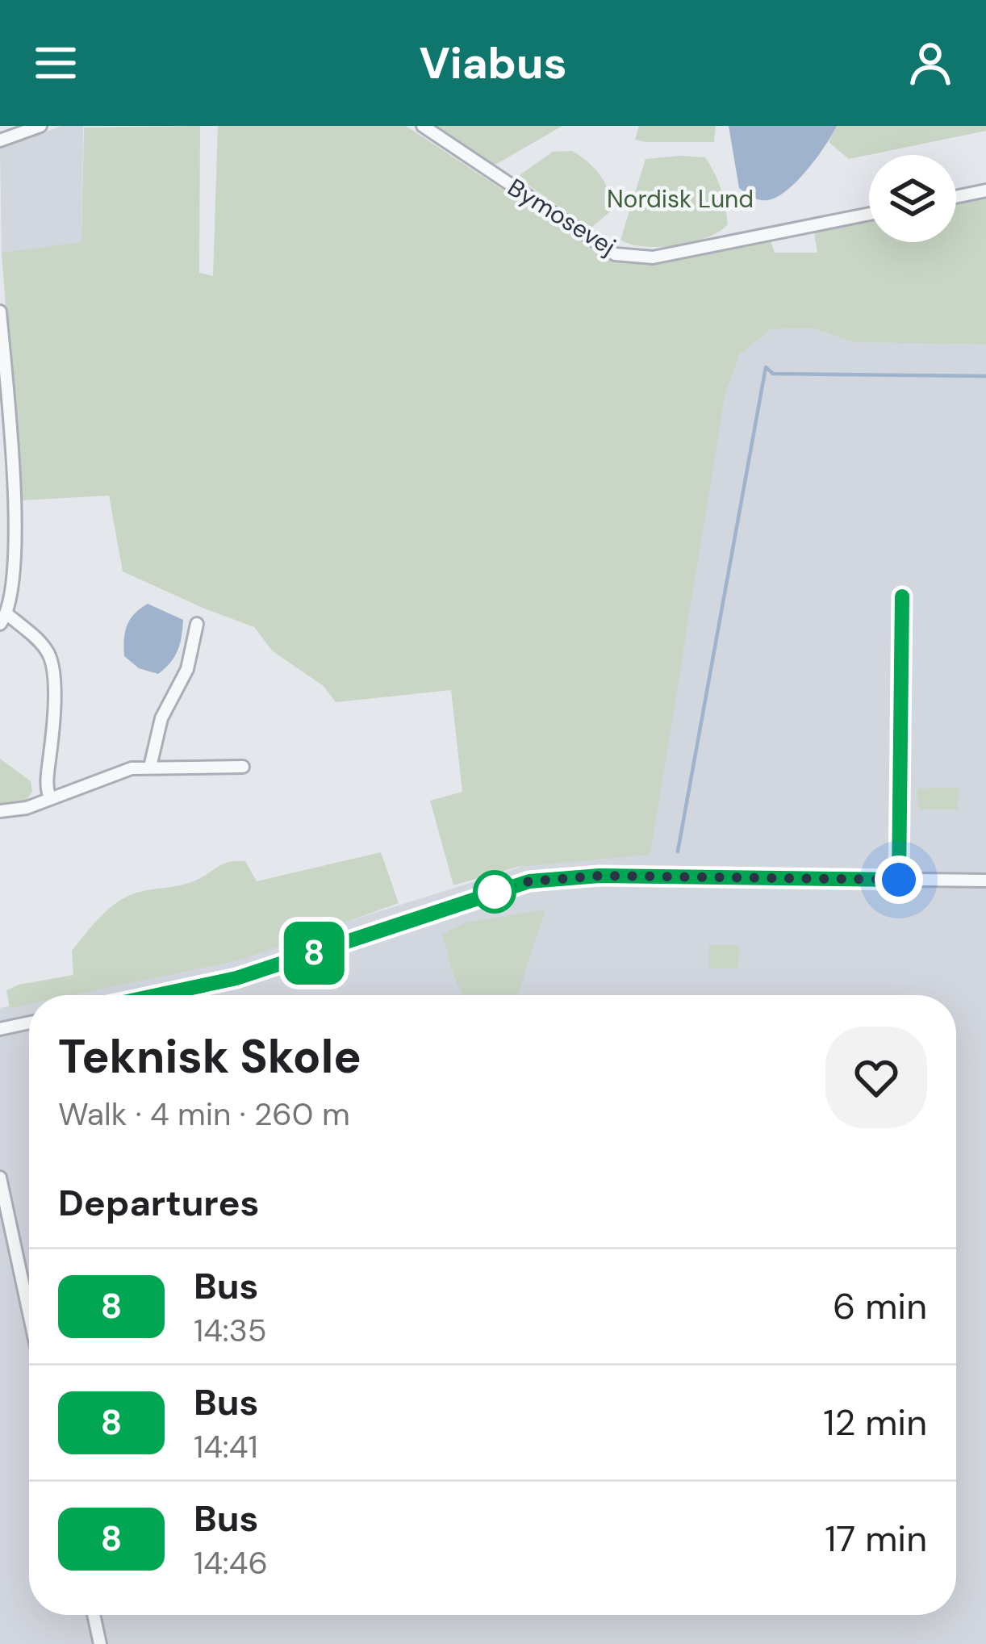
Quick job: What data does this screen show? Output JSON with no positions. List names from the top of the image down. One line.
{"streets":{"street":["Bymosevej"]},"parks":["Nordisk Lund"],"lines":["bus line 8"],"page":{"header":"Viabus","on_map":"8","heading":[["Teknisk Skole","Walk · 4 min · 260 m"],"Departures"],"list":[{"mark":"8","name":"Bus","note":"14:35","value":"6 min"},{"mark":"8","name":"Bus","note":"14:41","value":"12 min"},{"mark":"8","name":"Bus","note":"14:46","value":"17 min"}]}}
